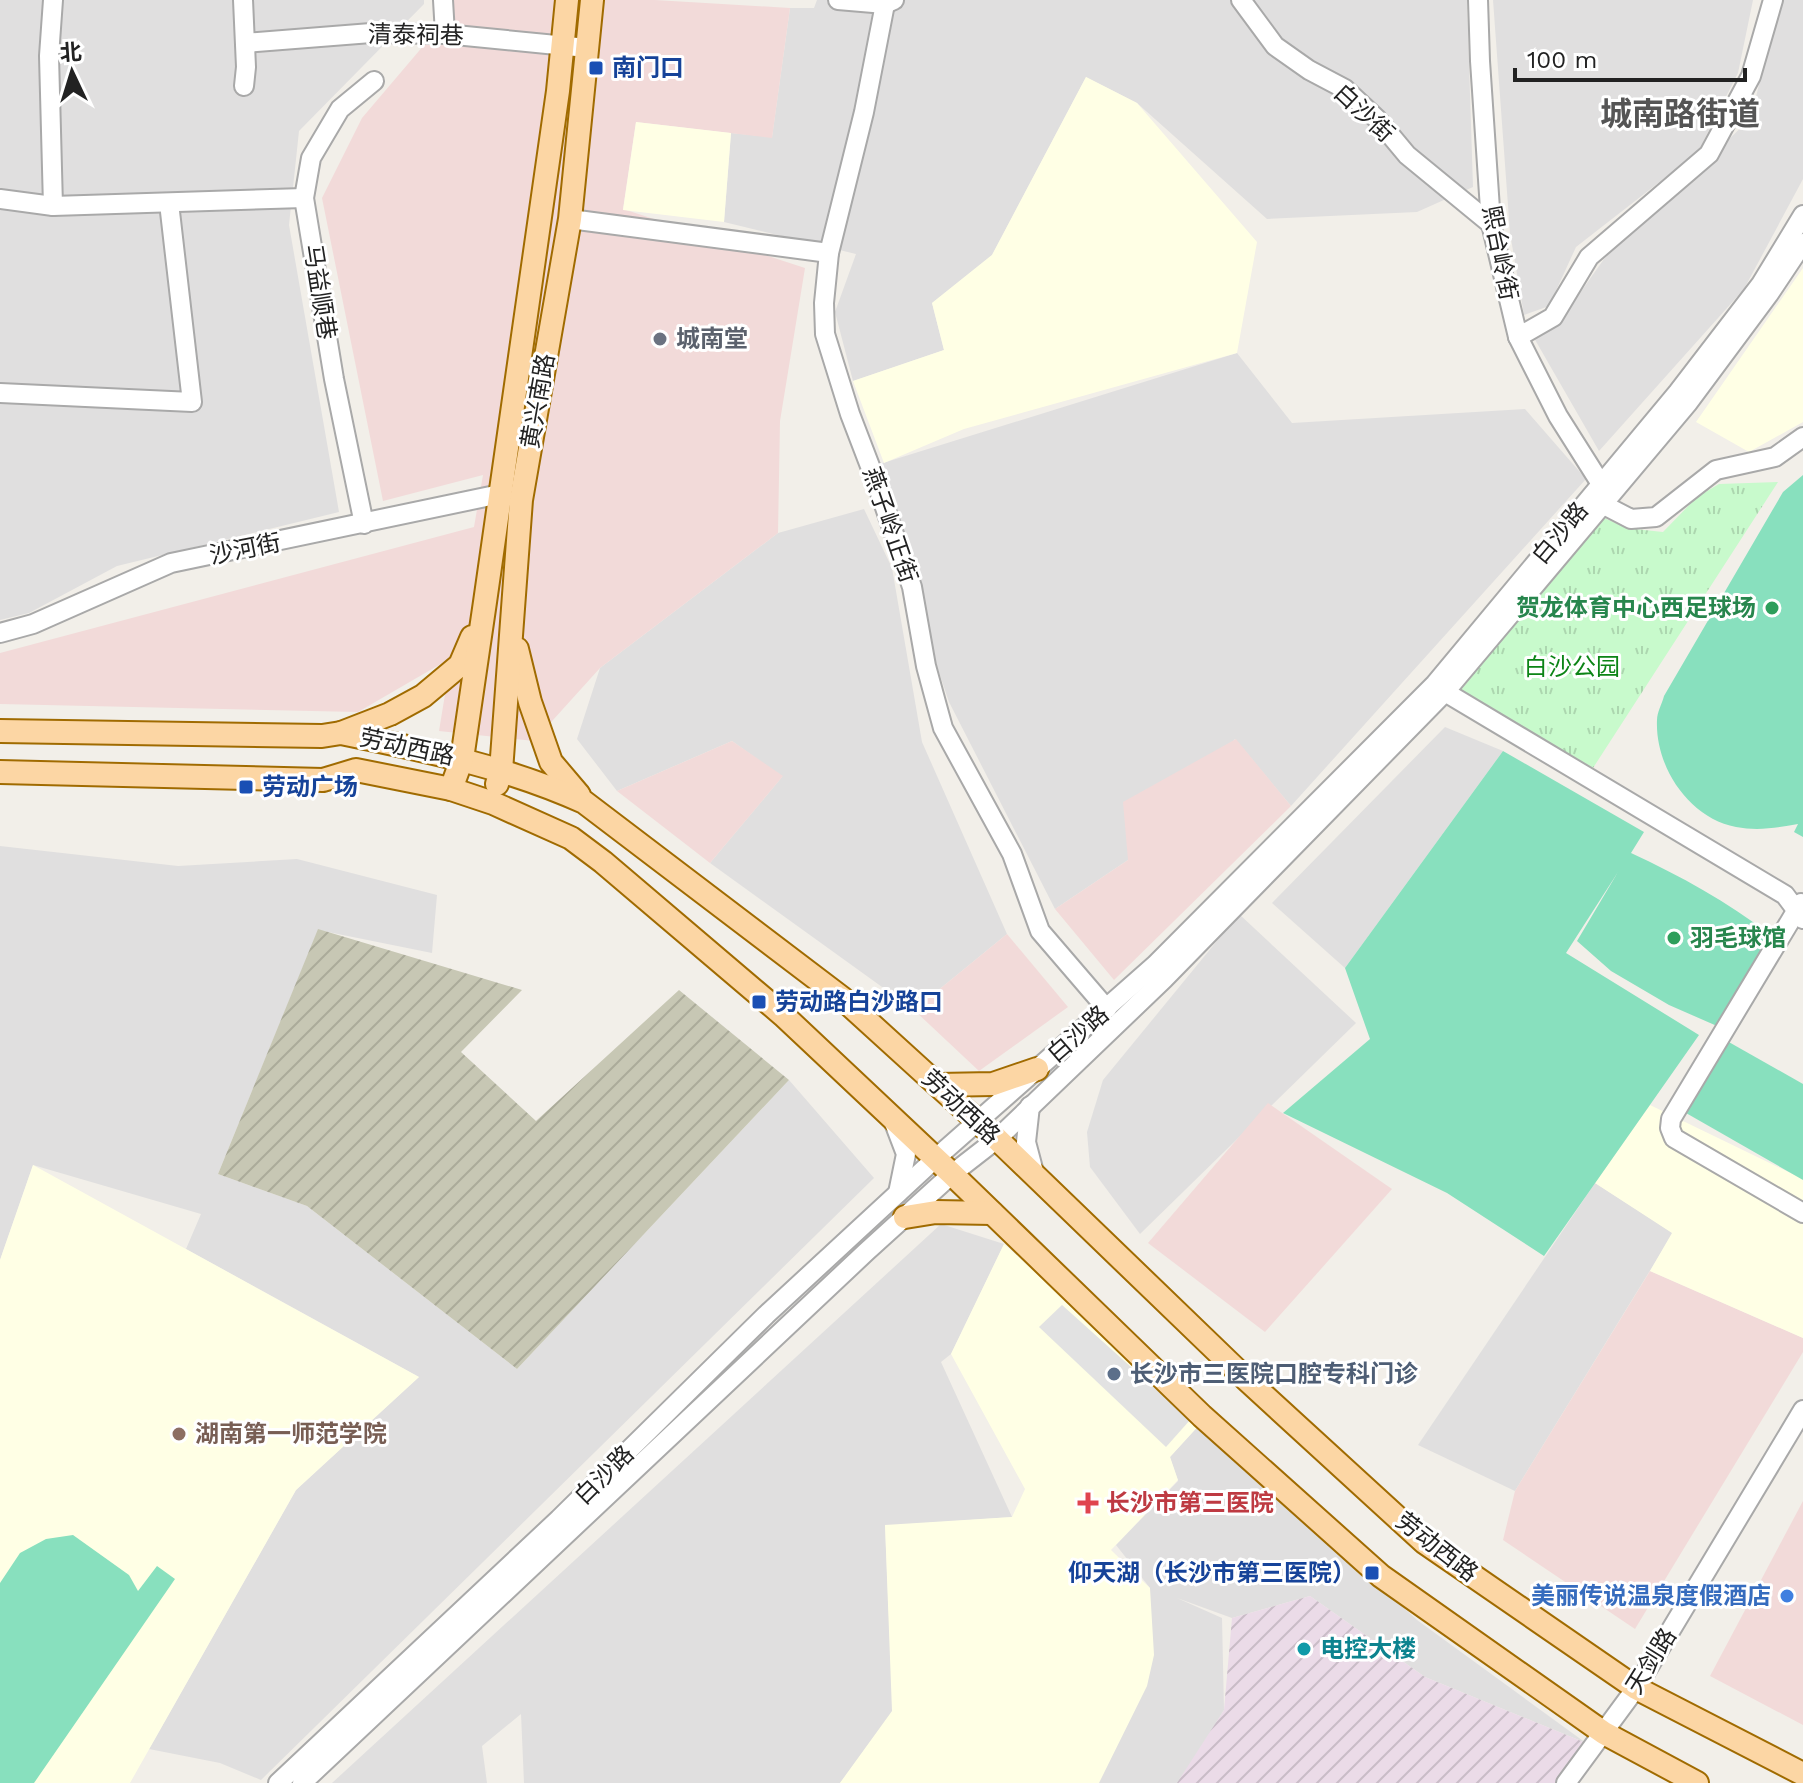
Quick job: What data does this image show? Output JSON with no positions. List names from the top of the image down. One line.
{"streets":{"main road":["黄兴南路","劳动西路"],"street":["清泰祠巷","白沙街","熙台岭街","马益顺巷","燕子岭正街","白沙路","沙河街","天剑路"]},"crossings":[["清泰祠巷","黄兴南路"],["白沙街","熙台岭街"],["熙台岭街","白沙路"],["马益顺巷","沙河街"],["黄兴南路","沙河街"],["黄兴南路","劳动西路"],["燕子岭正街","白沙路"],["白沙路","劳动西路"],["劳动西路","天剑路"]],"districts":["城南路街道"],"parks":["白沙公园"],"places":{"transit":["南门口","劳动广场","劳动路白沙路口","仰天湖（长沙市第三医院）"],"other":["城南堂","贺龙体育中心西足球场","羽毛球馆","长沙市三医院口腔专科门诊","湖南第一师范学院","美丽传说温泉度假酒店","电控大楼"],"health":["长沙市第三医院"]},"scale_bar":"100 m","north":"top"}
